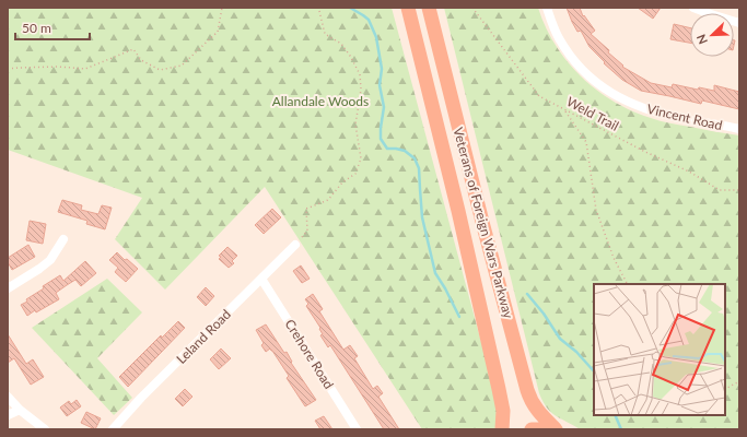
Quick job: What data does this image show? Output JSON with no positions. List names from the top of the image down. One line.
{"streets":{"highway":["Veterans of Foreign Wars Parkway"],"street":["Vincent Road","Leland Road","Crehore Road"],"path":["Weld Trail"]},"crossings":[["Leland Road","Crehore Road"]],"parks":["Allandale Woods"],"scale_bar":"50 m","north":"bottom left"}
